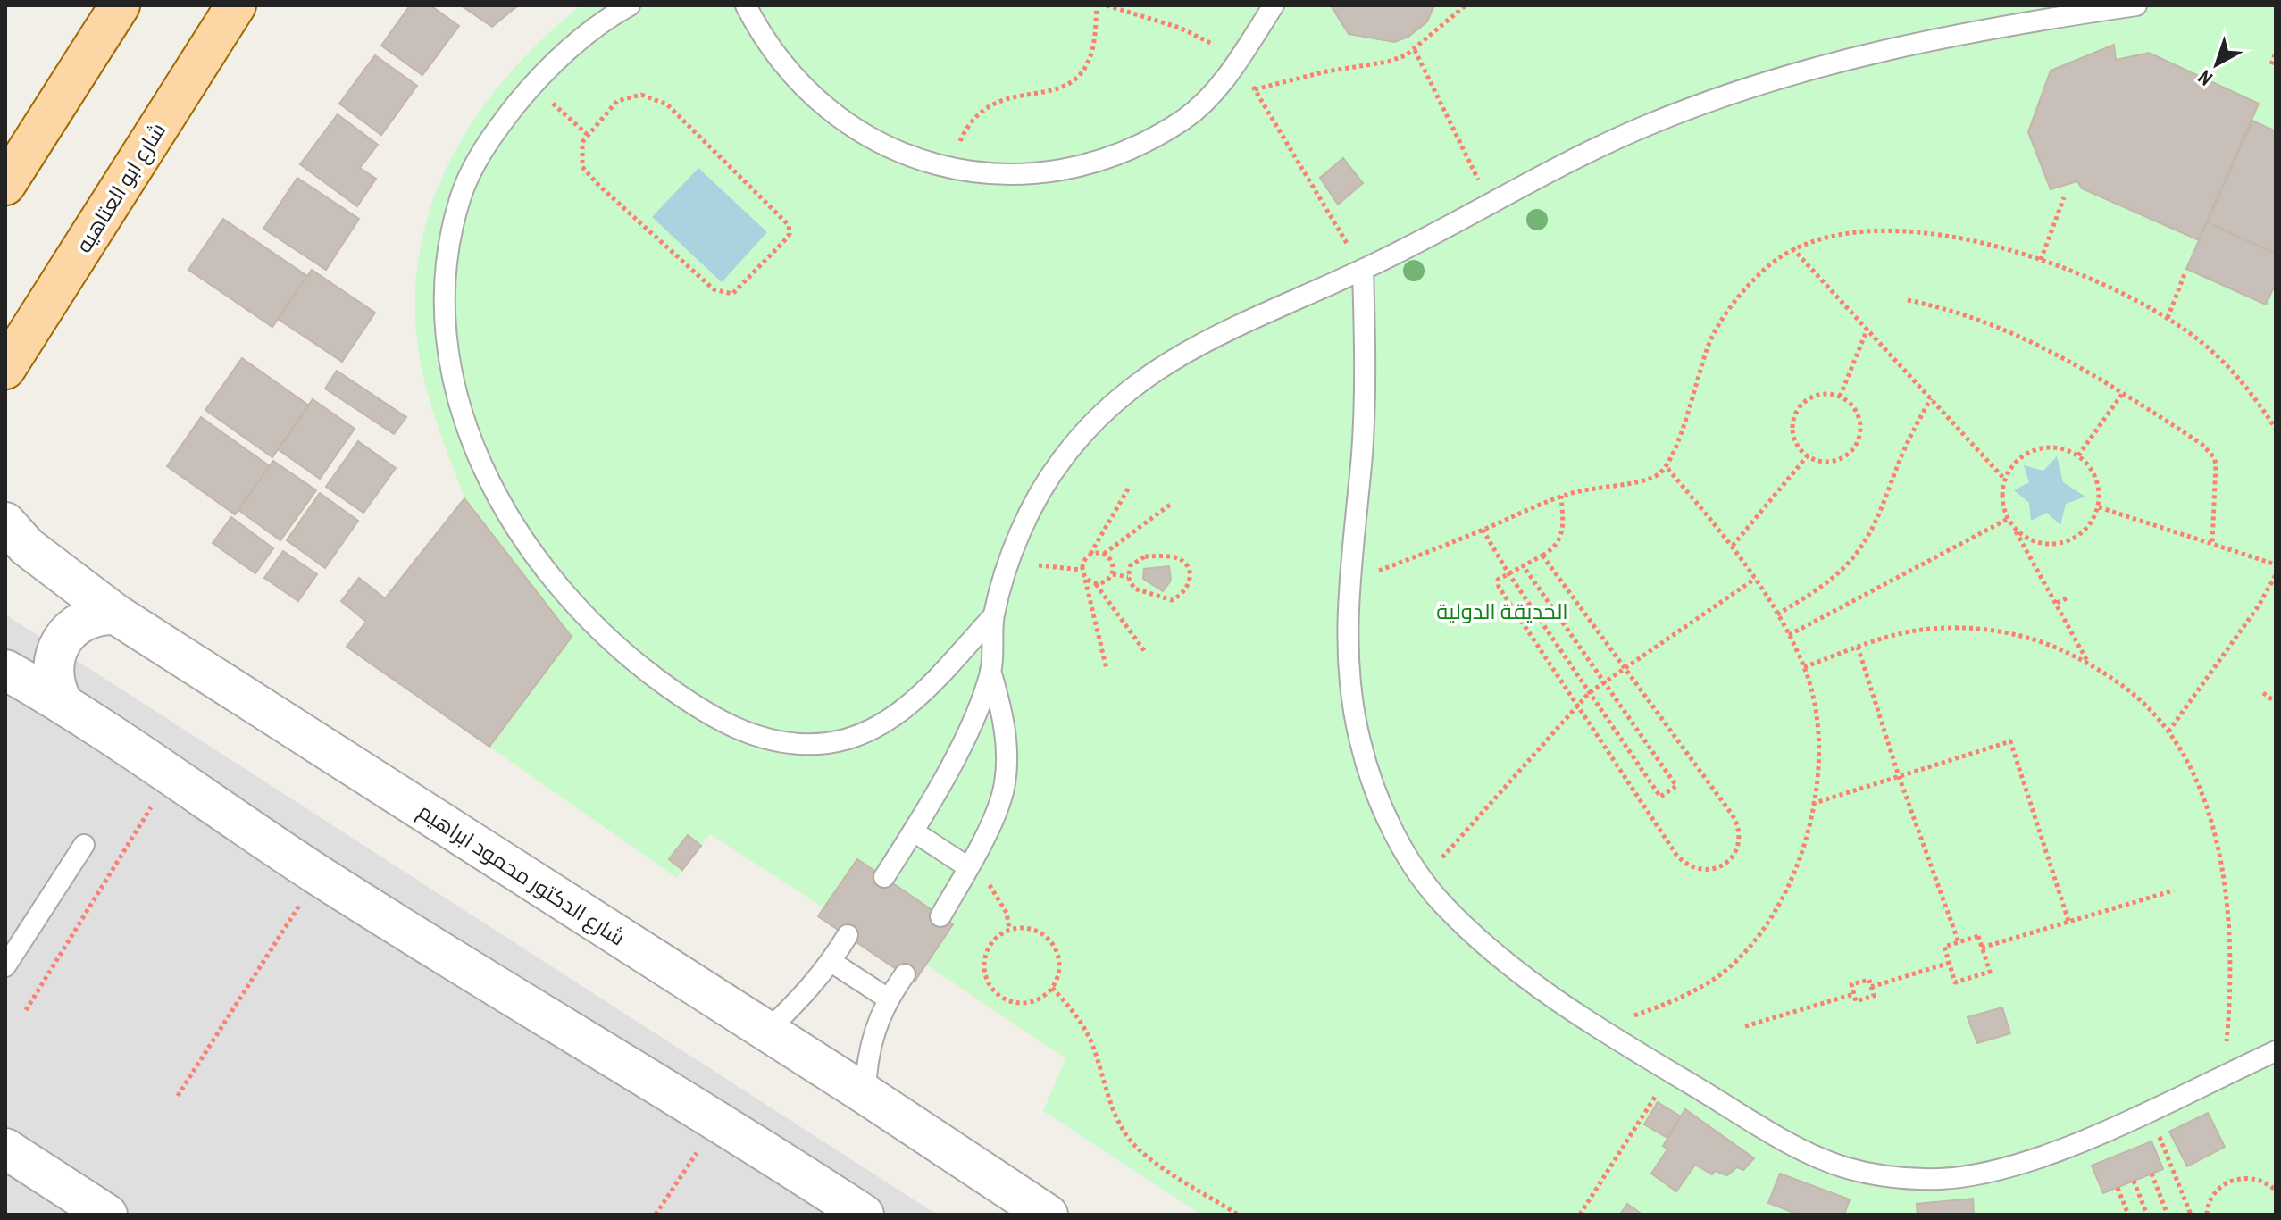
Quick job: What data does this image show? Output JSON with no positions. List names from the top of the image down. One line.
{"streets":{"main road":["شارع ابو العتاهيه"],"street":["شارع الدكتور محمود ابراهيم"]},"parks":["الحديقة الدولية"],"north":"bottom left"}
